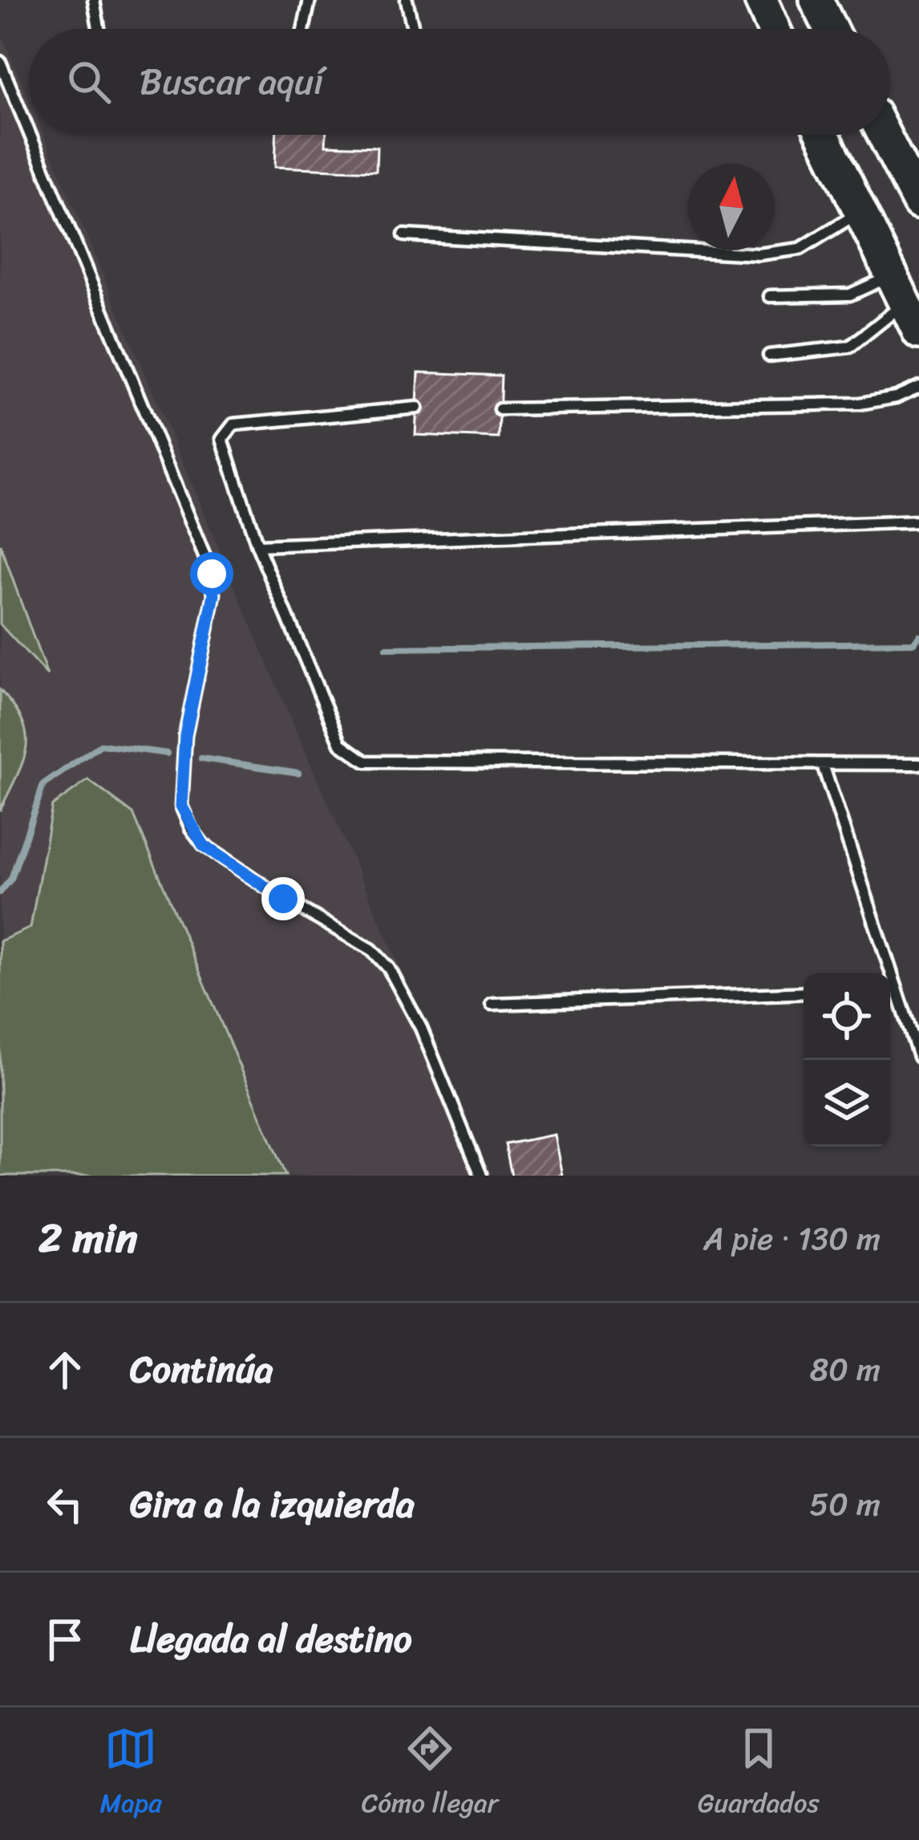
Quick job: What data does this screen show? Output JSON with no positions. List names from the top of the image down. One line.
{"north":"top","page":{"search":"Buscar aquí","heading":["2 min","A pie · 130 m"],"list":[["Continúa","80 m"],["Gira a la izquierda","50 m"],"Llegada al destino"],"nav":["Mapa","Cómo llegar","Guardados"]}}
